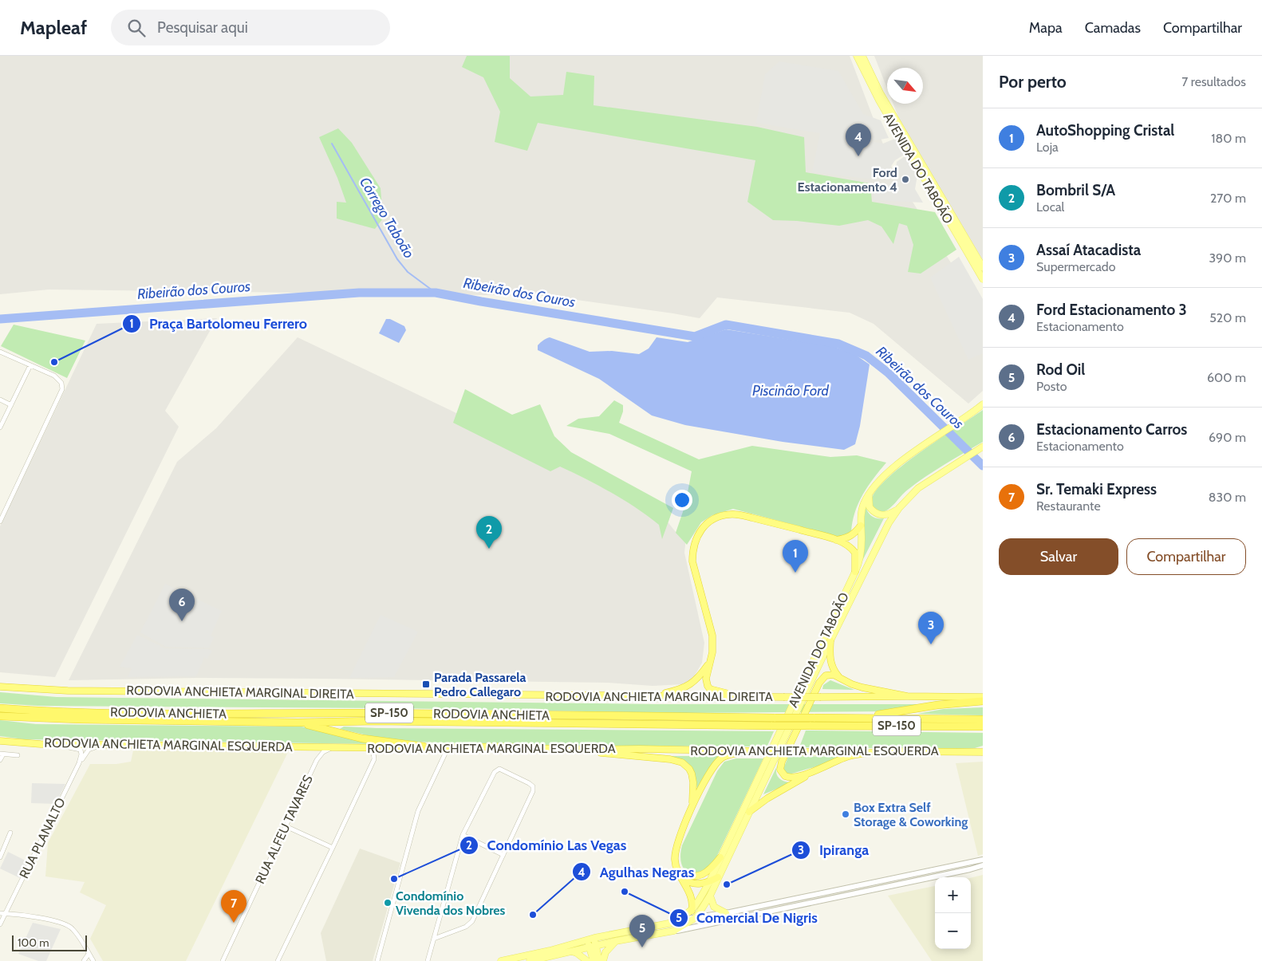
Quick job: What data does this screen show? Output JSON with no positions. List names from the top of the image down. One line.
{"streets":{"highway":["RODOVIA ANCHIETA MARGINAL DIREITA","RODOVIA ANCHIETA","SP-150","RODOVIA ANCHIETA MARGINAL ESQUERDA"],"main road":["AVENIDA DO TABOÃO"],"street":["RUA ALFEU TAVARES","RUA PLANALTO"]},"crossings":[["RODOVIA ANCHIETA MARGINAL ESQUERDA","RUA ALFEU TAVARES"],["RODOVIA ANCHIETA MARGINAL ESQUERDA","RUA PLANALTO"]],"water":["Córrego Taboão","Ribeirão dos Couros","Piscinão Ford"],"places":{"other":["Ford Estacionamento 4","Praça Bartolomeu Ferrero","Box Extra Self Storage & Coworking","Condomínio Las Vegas","Ipiranga","Comercial De Nigris","Condomínio Vivenda dos Nobres","Agulhas Negras"],"transit":["Parada Passarela Pedro Callegaro"]},"scale_bar":"100 m","north":"bottom right","page":{"header":"Mapleaf","search":"Pesquisar aqui","nav":["Mapa","Camadas","Compartilhar"],"heading":["Por perto","7 resultados"],"list":[{"mark":"1","name":"AutoShopping Cristal","note":"Loja","value":"180 m"},{"mark":"2","name":"Bombril S/A","note":"Local","value":"270 m"},{"mark":"3","name":"Assaí Atacadista","note":"Supermercado","value":"390 m"},{"mark":"4","name":"Ford Estacionamento 3","note":"Estacionamento","value":"520 m"},{"mark":"5","name":"Rod Oil","note":"Posto","value":"600 m"},{"mark":"6","name":"Estacionamento Carros","note":"Estacionamento","value":"690 m"},{"mark":"7","name":"Sr. Temaki Express","note":"Restaurante","value":"830 m"}],"pins":["4","2","1","6","3","7","5"],"buttons":["Salvar","Compartilhar"],"map_buttons":["+","−"],"scale":"100 m"}}
